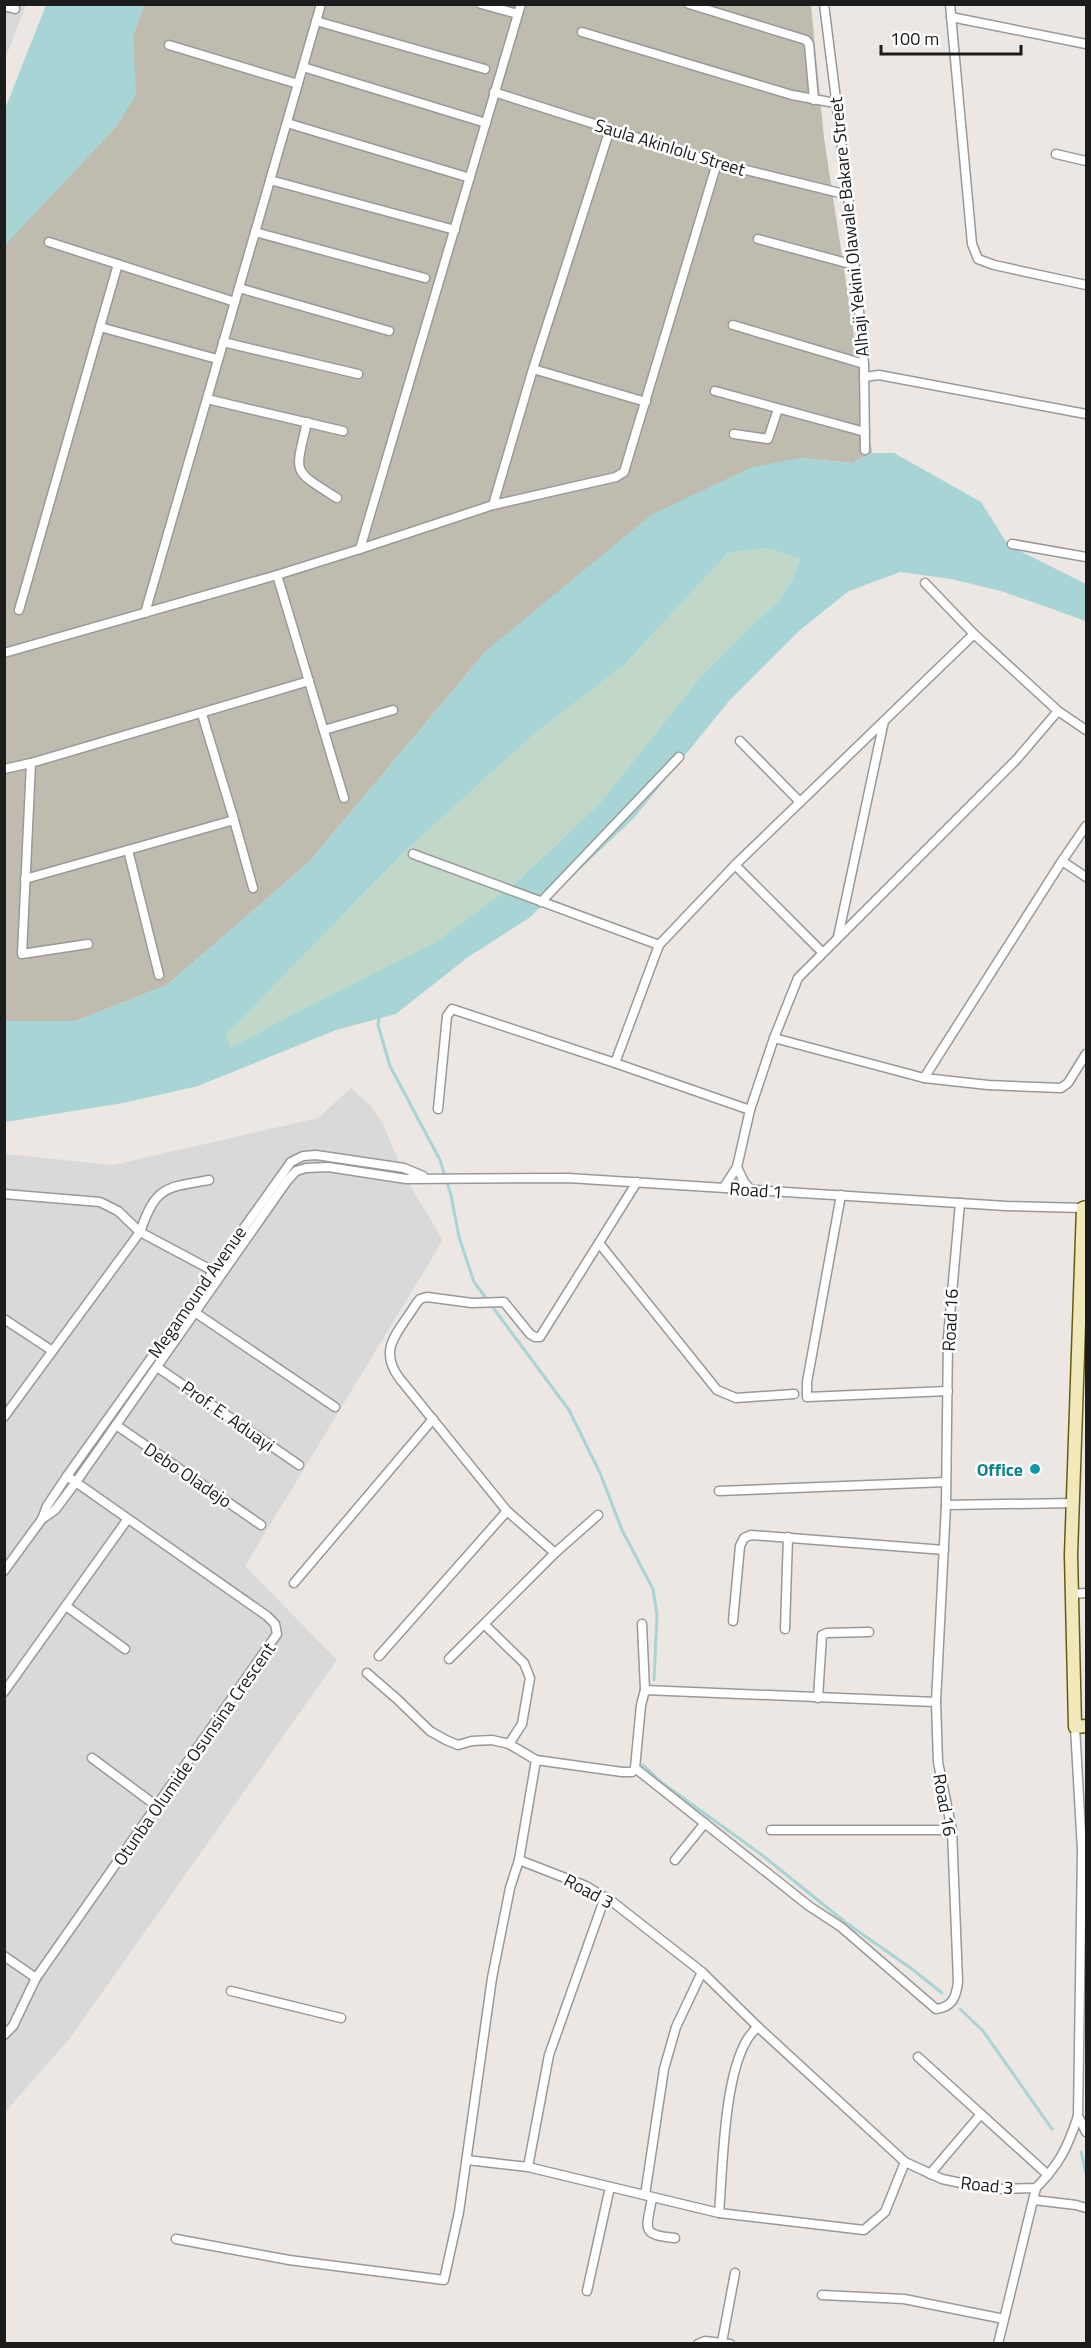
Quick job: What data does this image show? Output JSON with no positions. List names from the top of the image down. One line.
{"streets":{"street":["Saula Akinlolu Street","Alhaji Yekini Olawale Bakare Street","Road 1","Megamound Avenue","Road 16","Prof. E. Aduayi","Debo Oladejo","Otunba Olumide Osunsina Crescent","Road 3"]},"crossings":[["Saula Akinlolu Street","Alhaji Yekini Olawale Bakare Street"],["Road 1","Megamound Avenue"],["Road 1","Road 16"],["Road 1","Road 3"],["Megamound Avenue","Prof. E. Aduayi"],["Megamound Avenue","Debo Oladejo"],["Megamound Avenue","Otunba Olumide Osunsina Crescent"]],"places":["Office"],"scale_bar":"100 m"}
